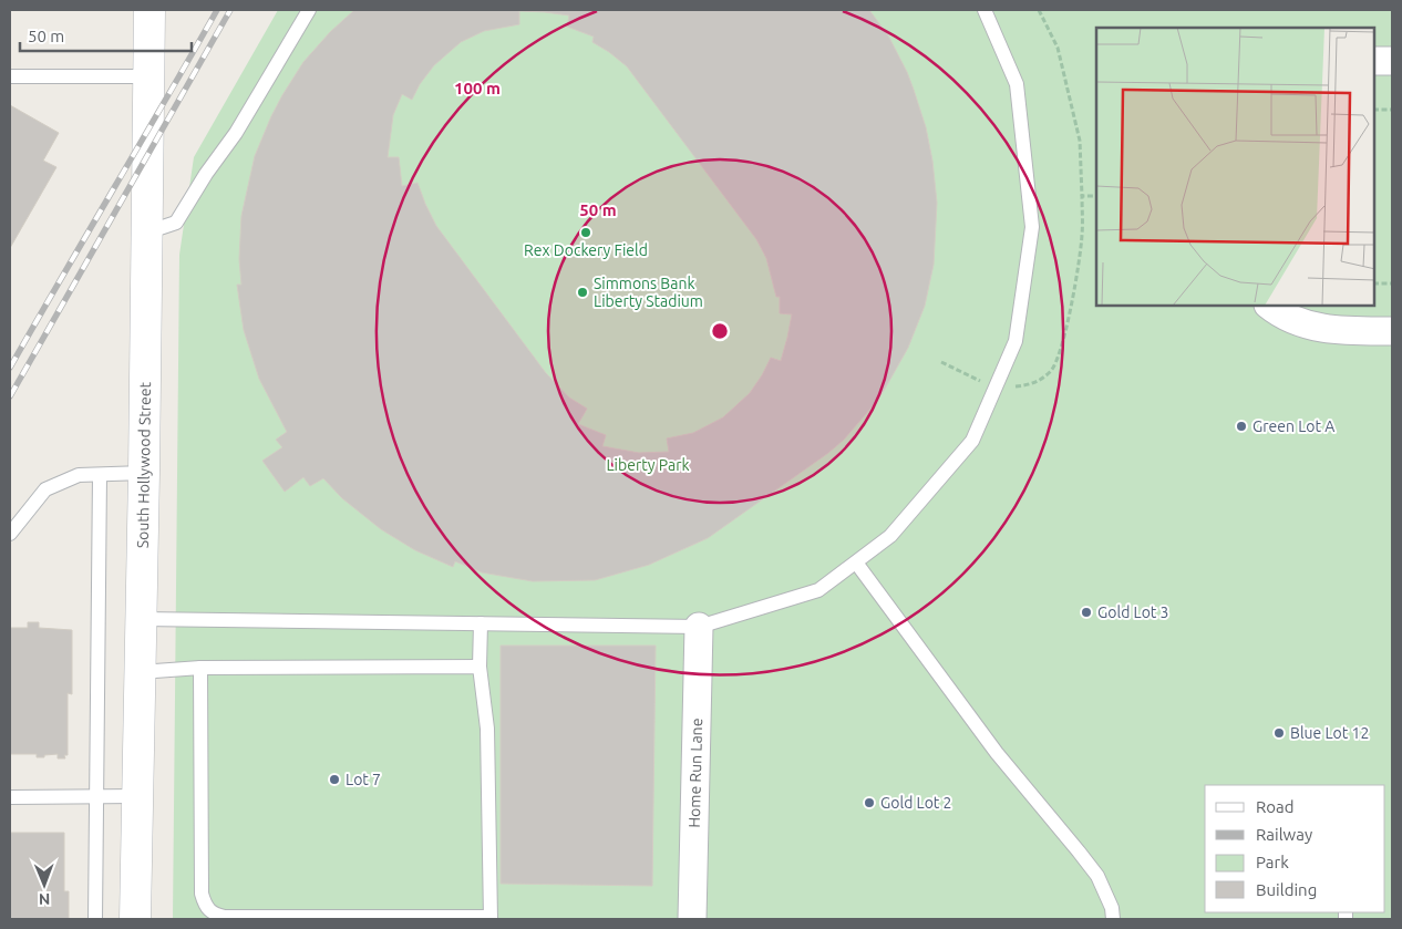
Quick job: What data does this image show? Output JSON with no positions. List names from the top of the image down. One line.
{"streets":{"main road":["South Hollywood Street"],"street":["Home Run Lane"]},"parks":["Liberty Park"],"places":["Rex Dockery Field","Simmons Bank Liberty Stadium","Green Lot A","Gold Lot 3","Blue Lot 12","Lot 7","Gold Lot 2"],"legend":["Road","Railway","Park","Building"],"scale_bar":"50 m","north":"bottom","rings":["100 m","50 m"]}
